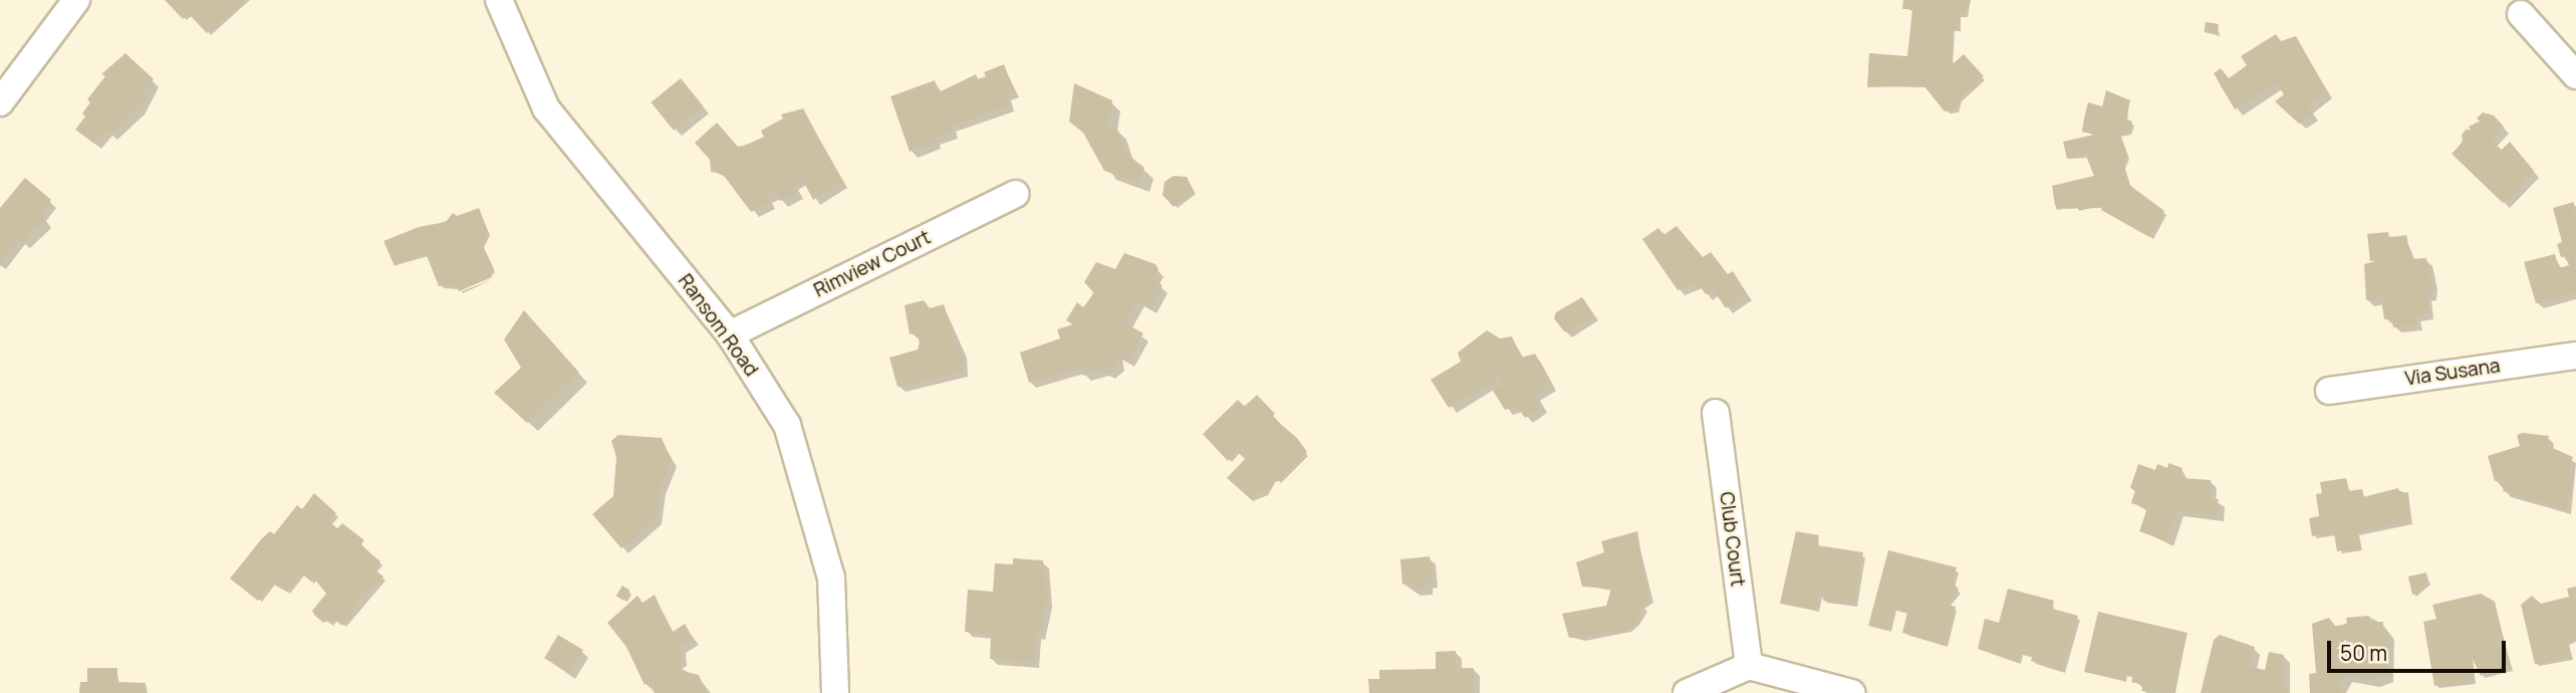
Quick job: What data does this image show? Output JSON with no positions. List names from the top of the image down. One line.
{"streets":{"street":["Rimview Court","Ransom Road","Via Susana","Club Court"]},"crossings":[["Rimview Court","Ransom Road"]],"scale_bar":"50 m"}
